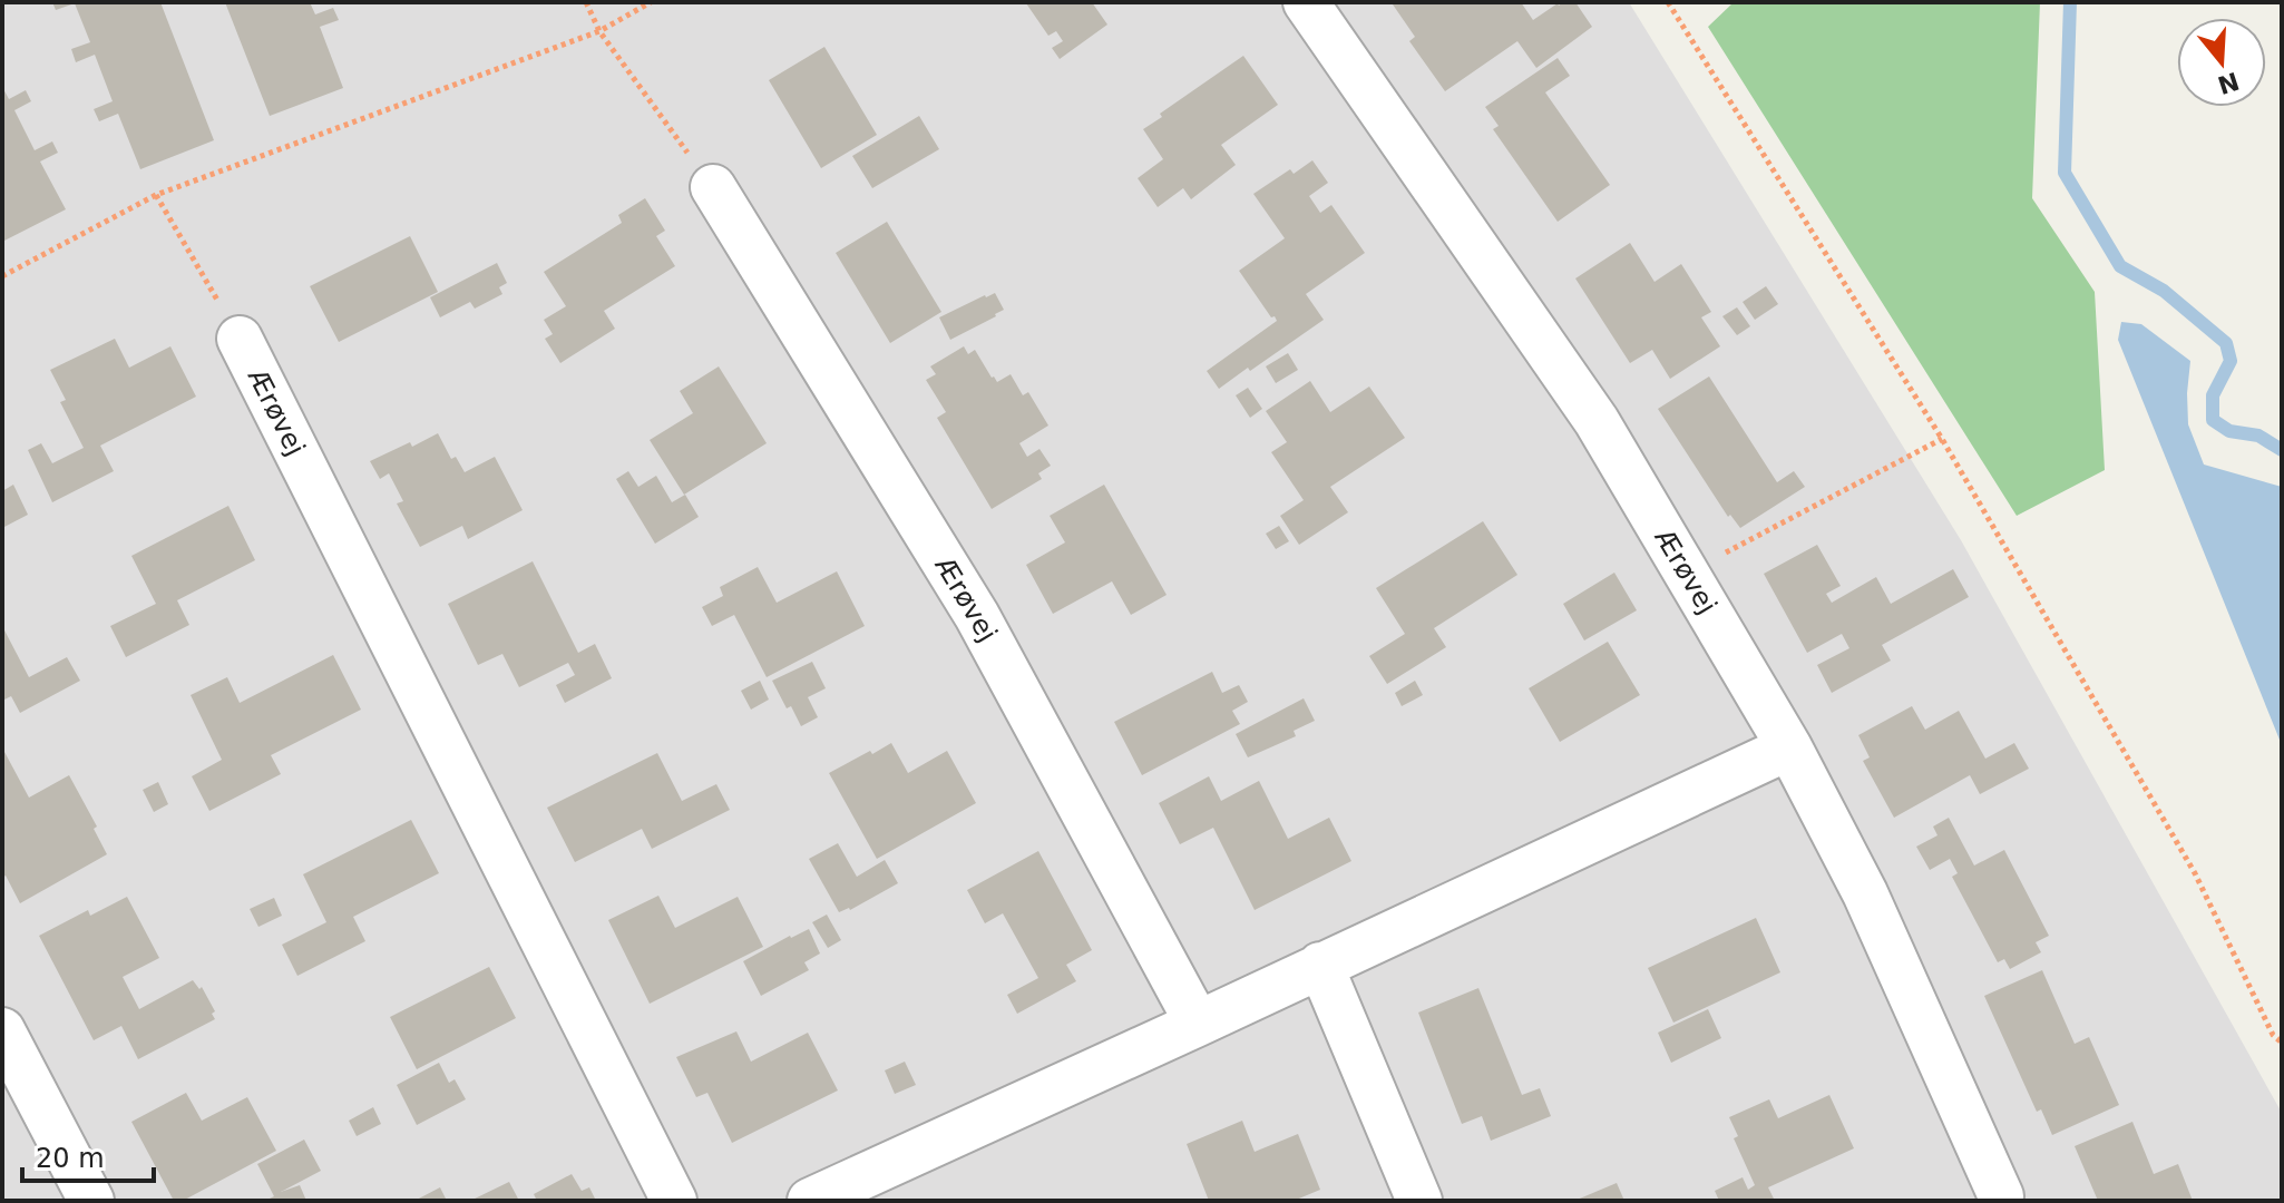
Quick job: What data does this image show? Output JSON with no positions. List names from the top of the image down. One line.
{"streets":{"street":["Ærøvej"]},"scale_bar":"20 m","north":"bottom"}
